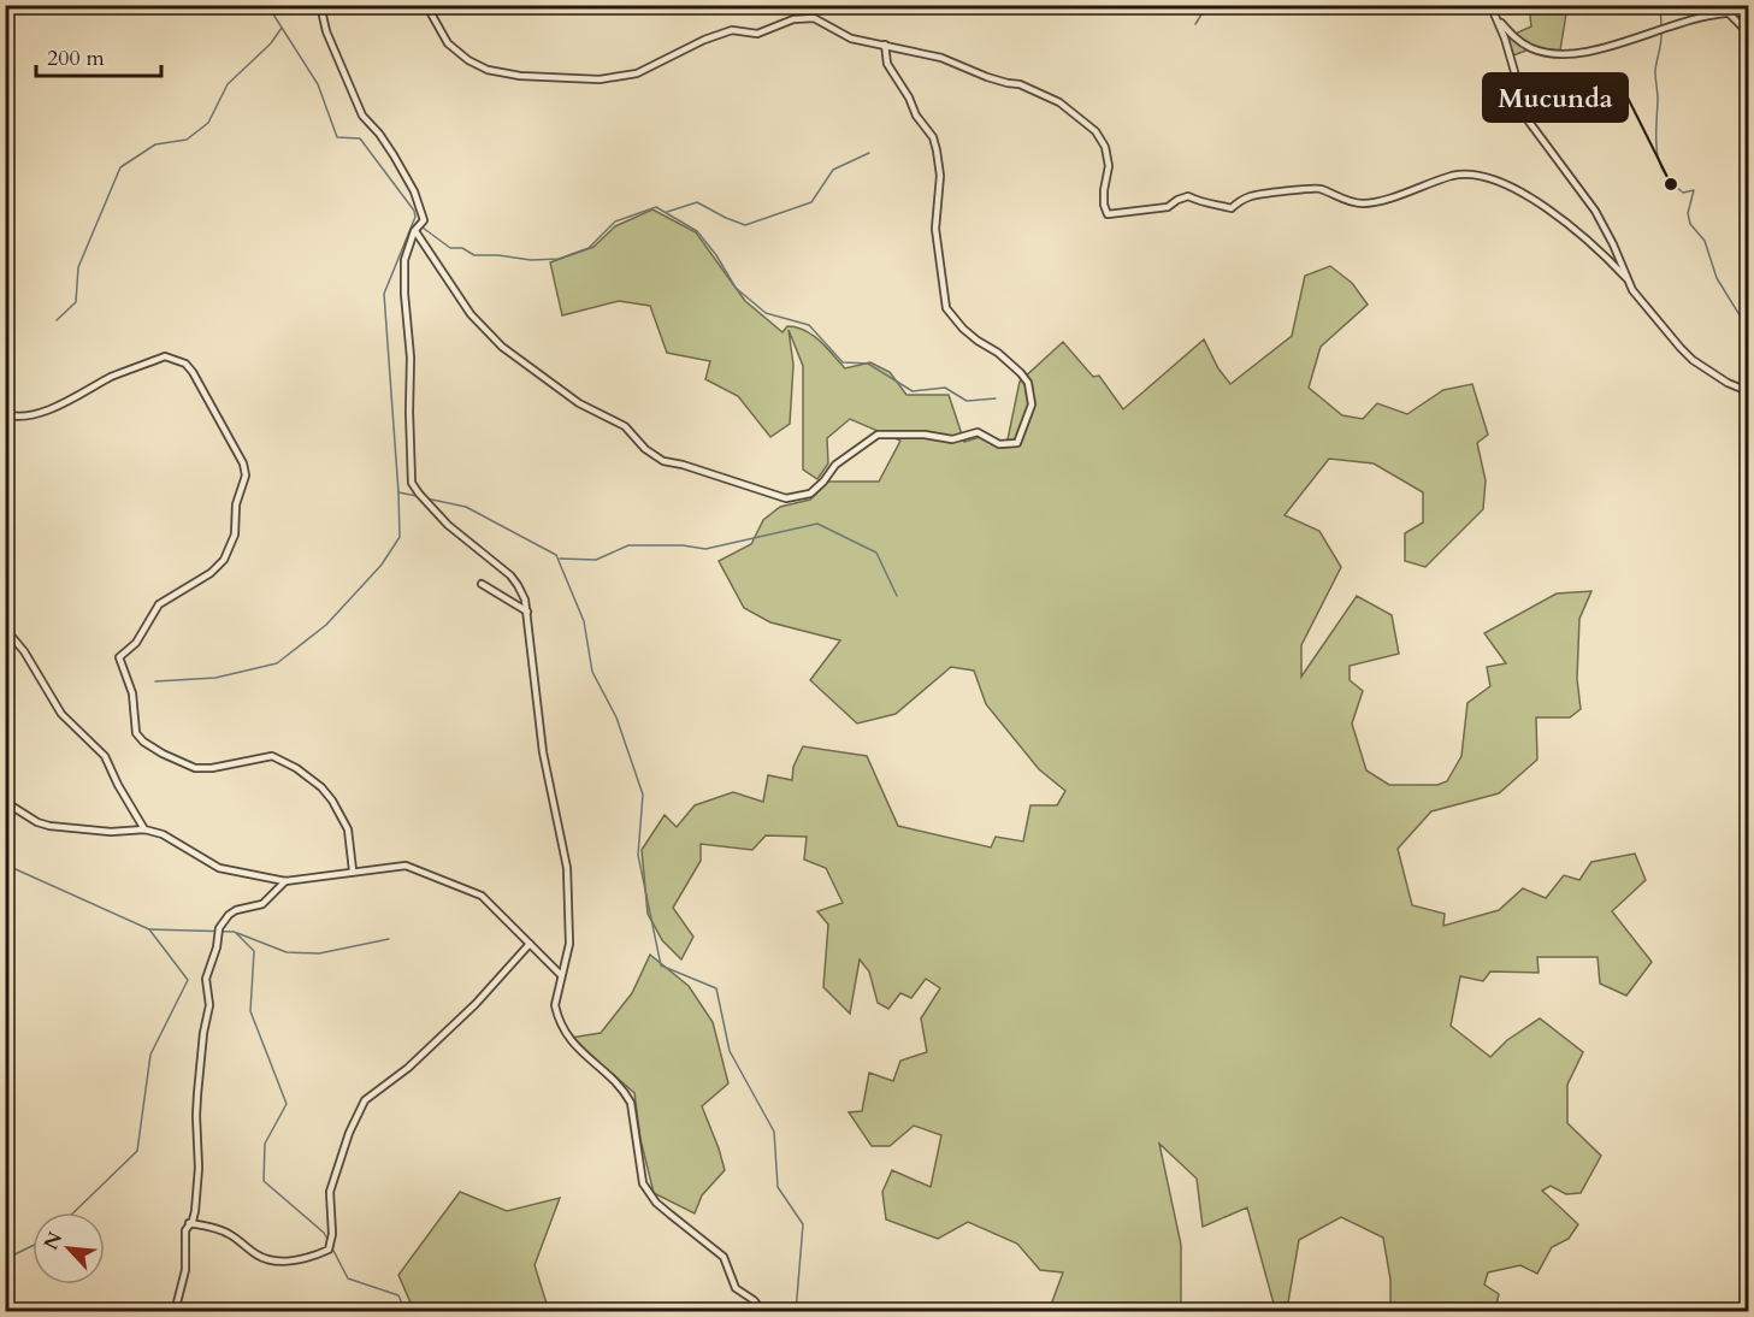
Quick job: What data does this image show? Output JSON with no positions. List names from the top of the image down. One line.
{"places":["Mucunda"],"scale_bar":"200 m","north":"top left"}
